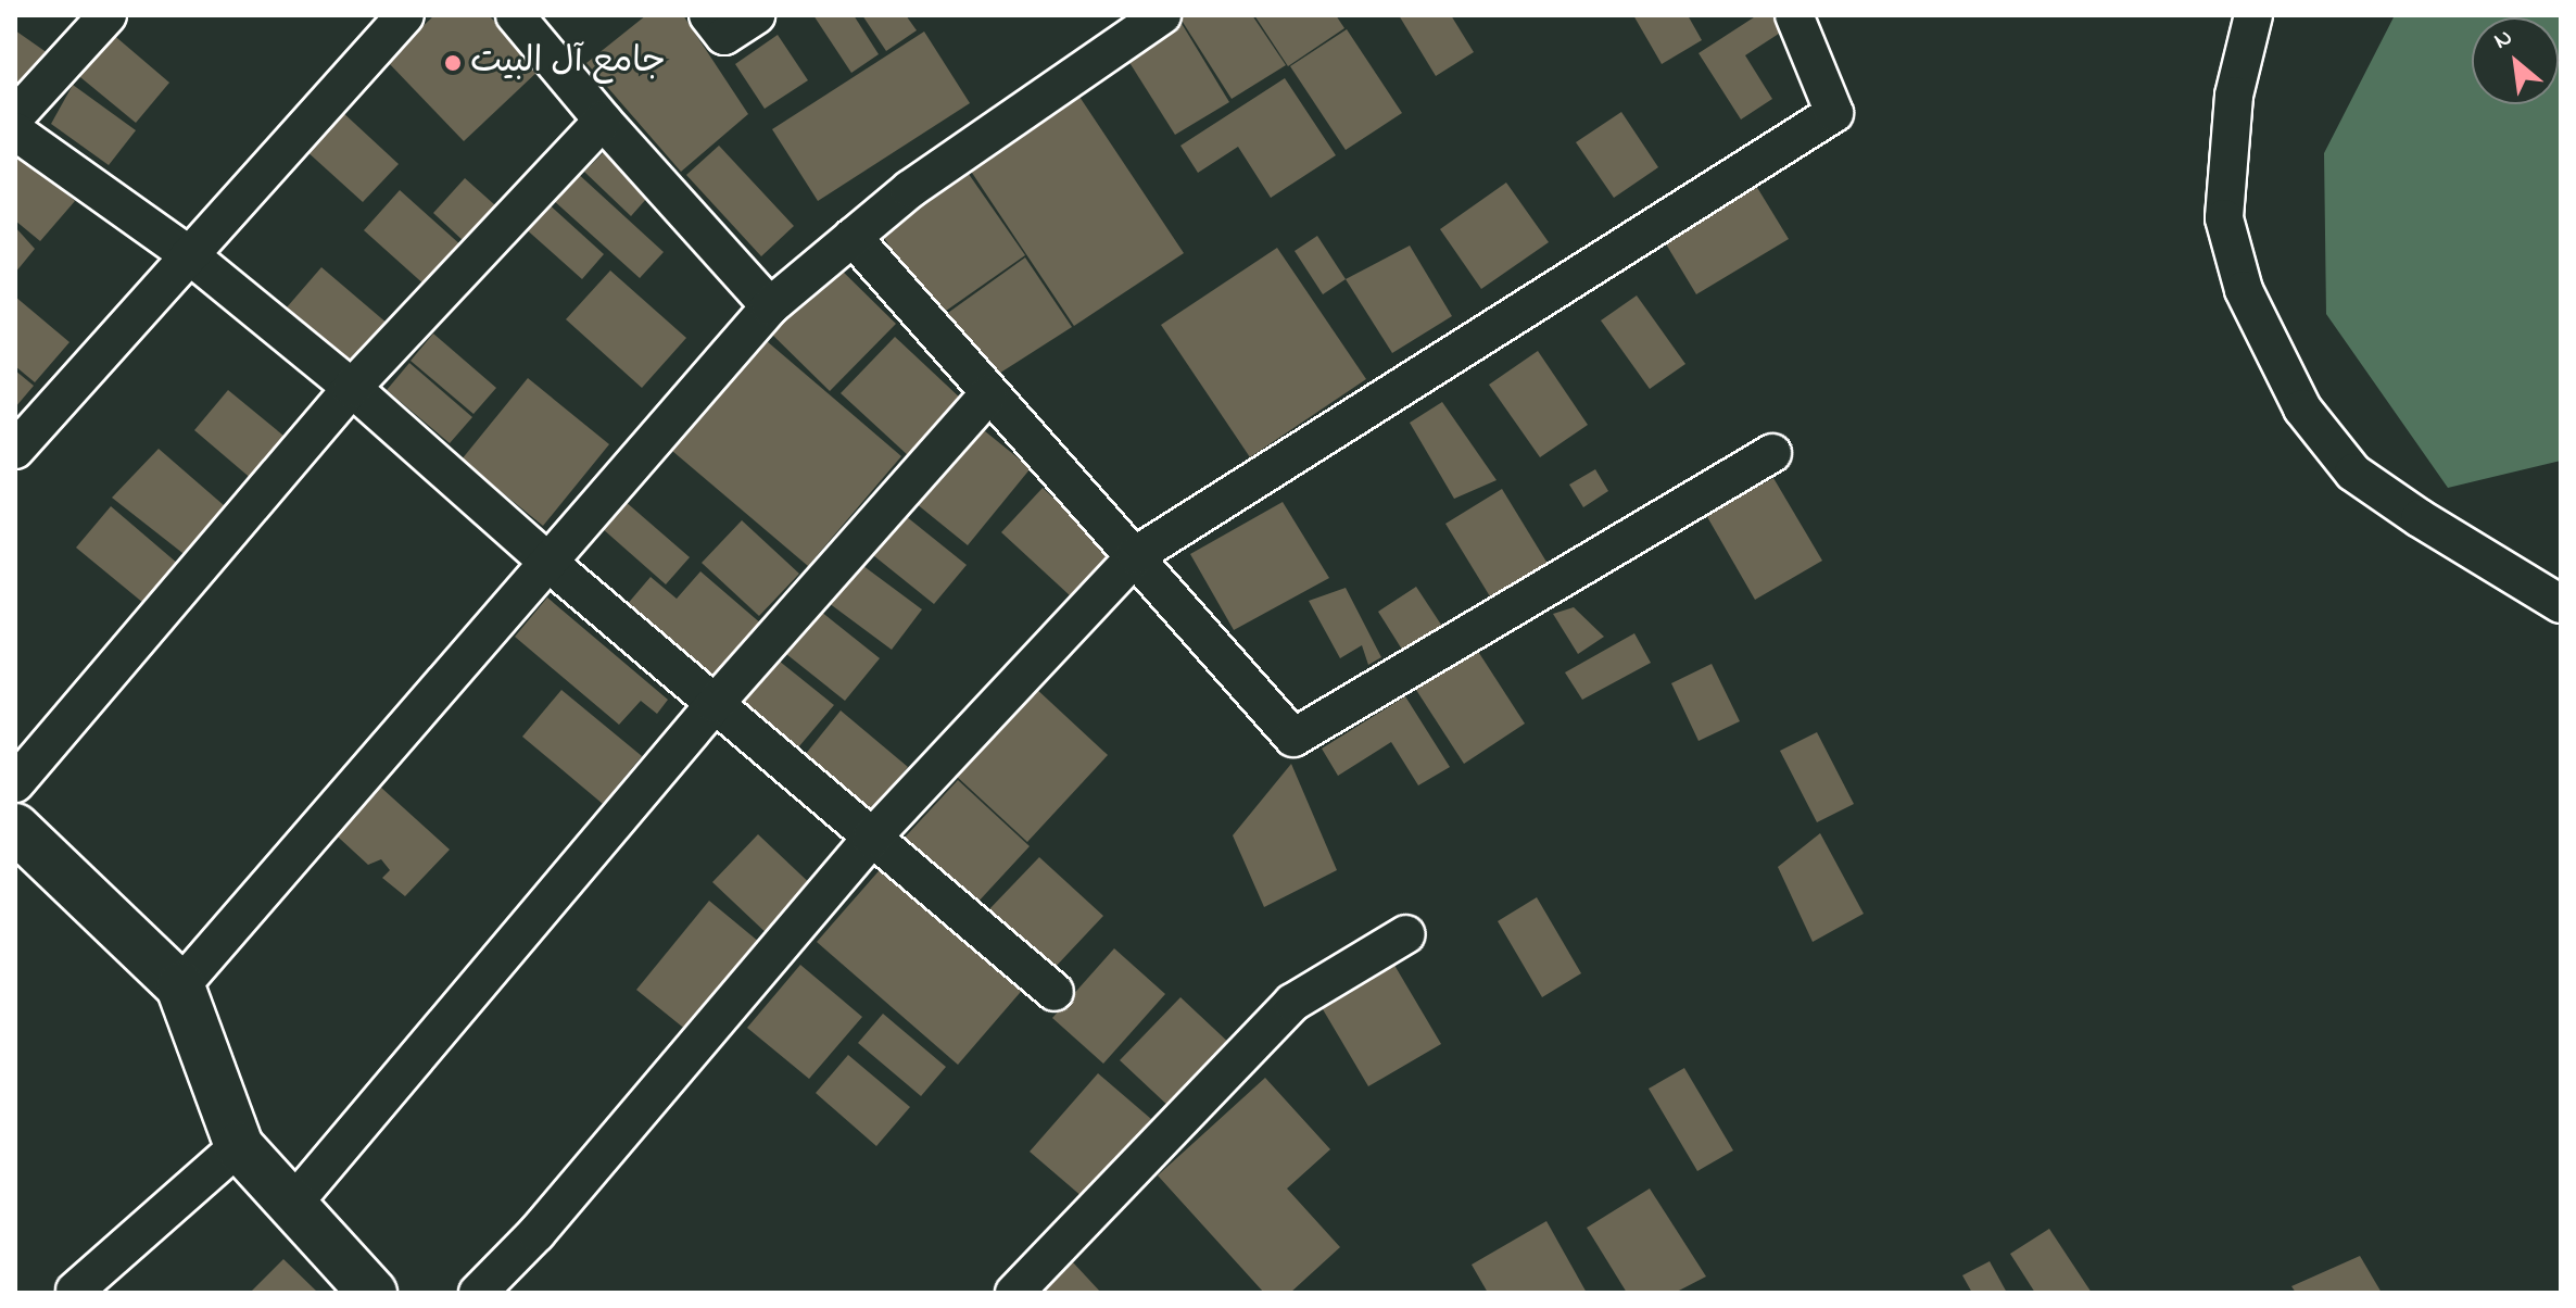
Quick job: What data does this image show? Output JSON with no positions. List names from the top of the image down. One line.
{"places":["جامع آل البيت"],"north":"top left"}
